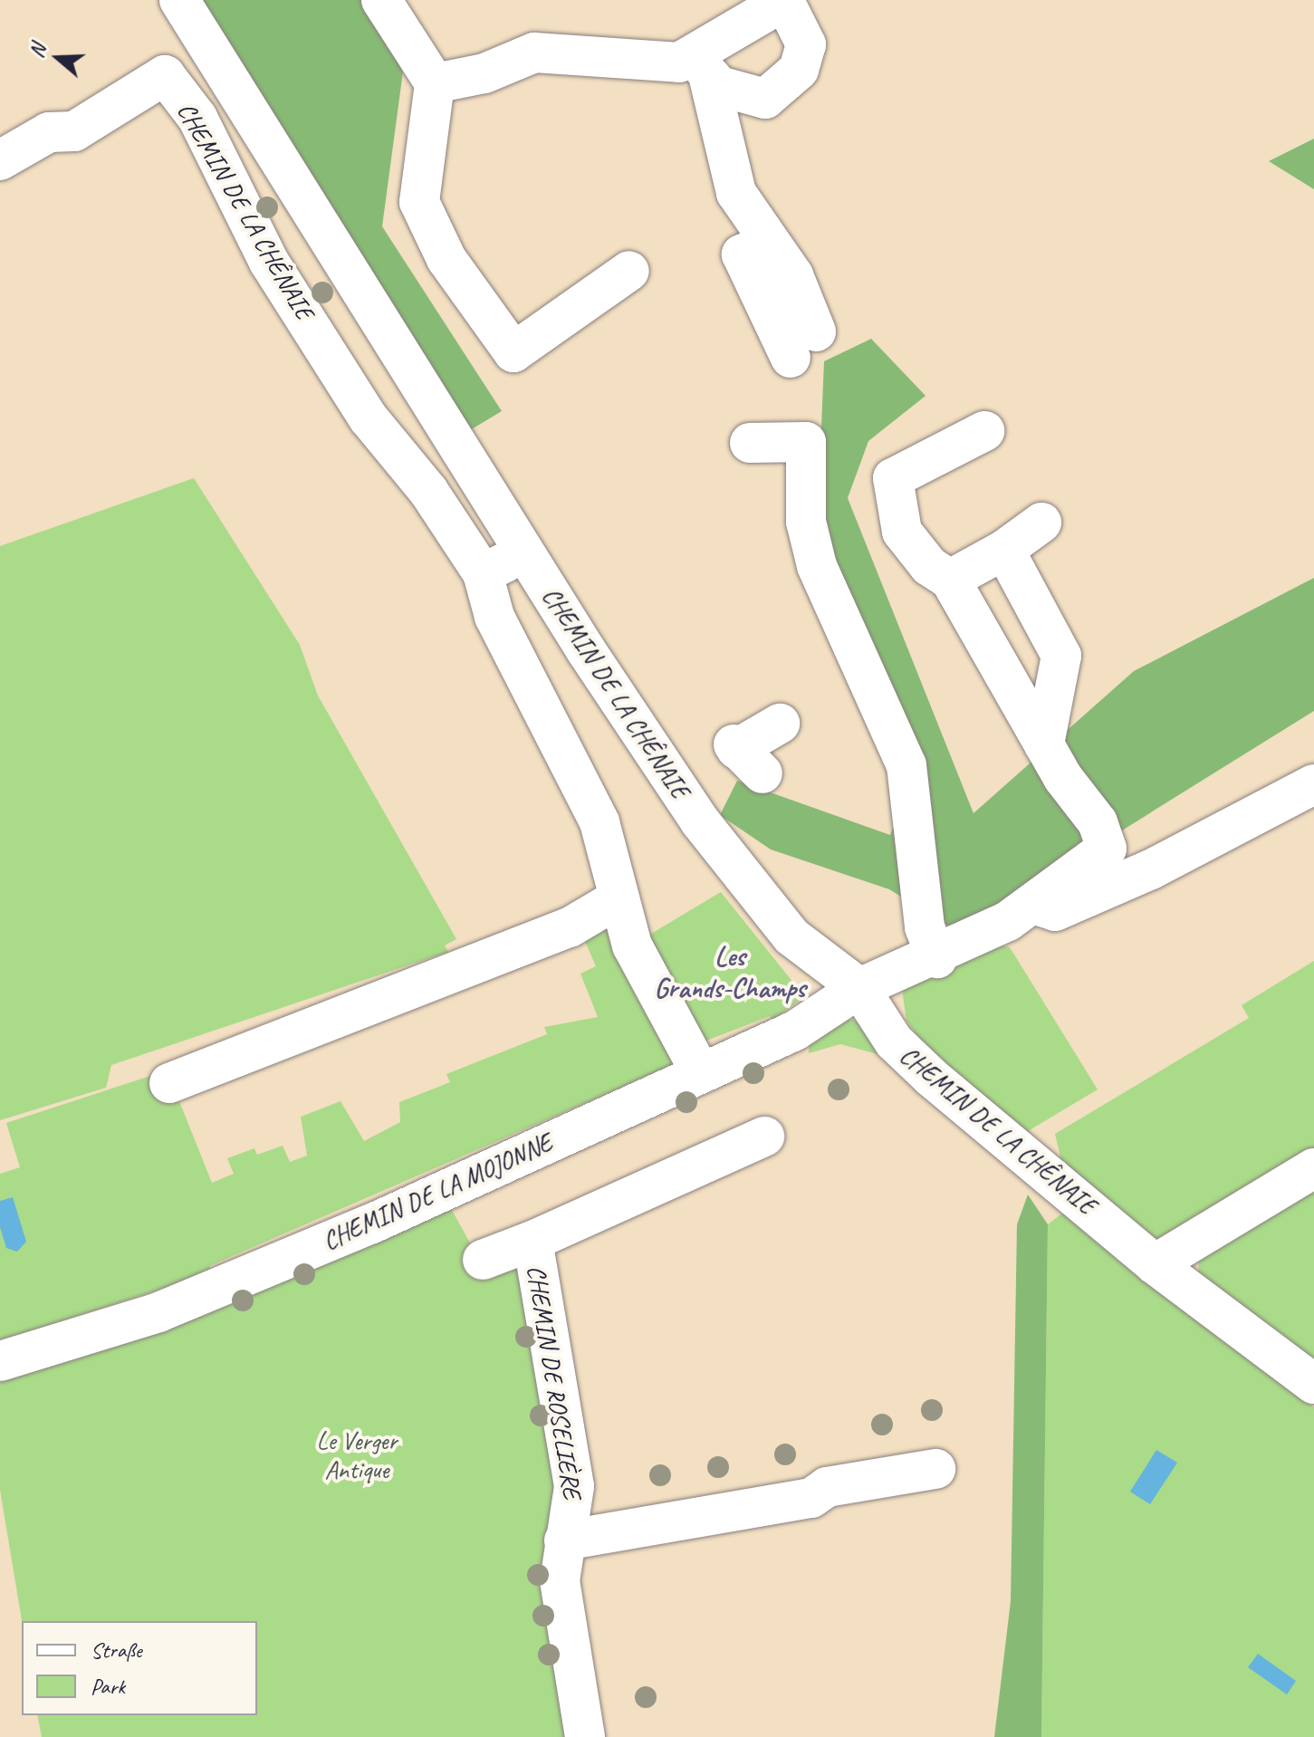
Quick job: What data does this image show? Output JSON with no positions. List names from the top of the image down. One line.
{"streets":{"street":["CHEMIN DE LA CHÊNAIE","CHEMIN DE LA MOJONNE","CHEMIN DE ROSELIÈRE"]},"crossings":[["CHEMIN DE LA CHÊNAIE","CHEMIN DE LA MOJONNE"]],"districts":["Les Grands-Champs"],"parks":["Le Verger Antique"],"legend":["Straße","Park"],"north":"left"}
